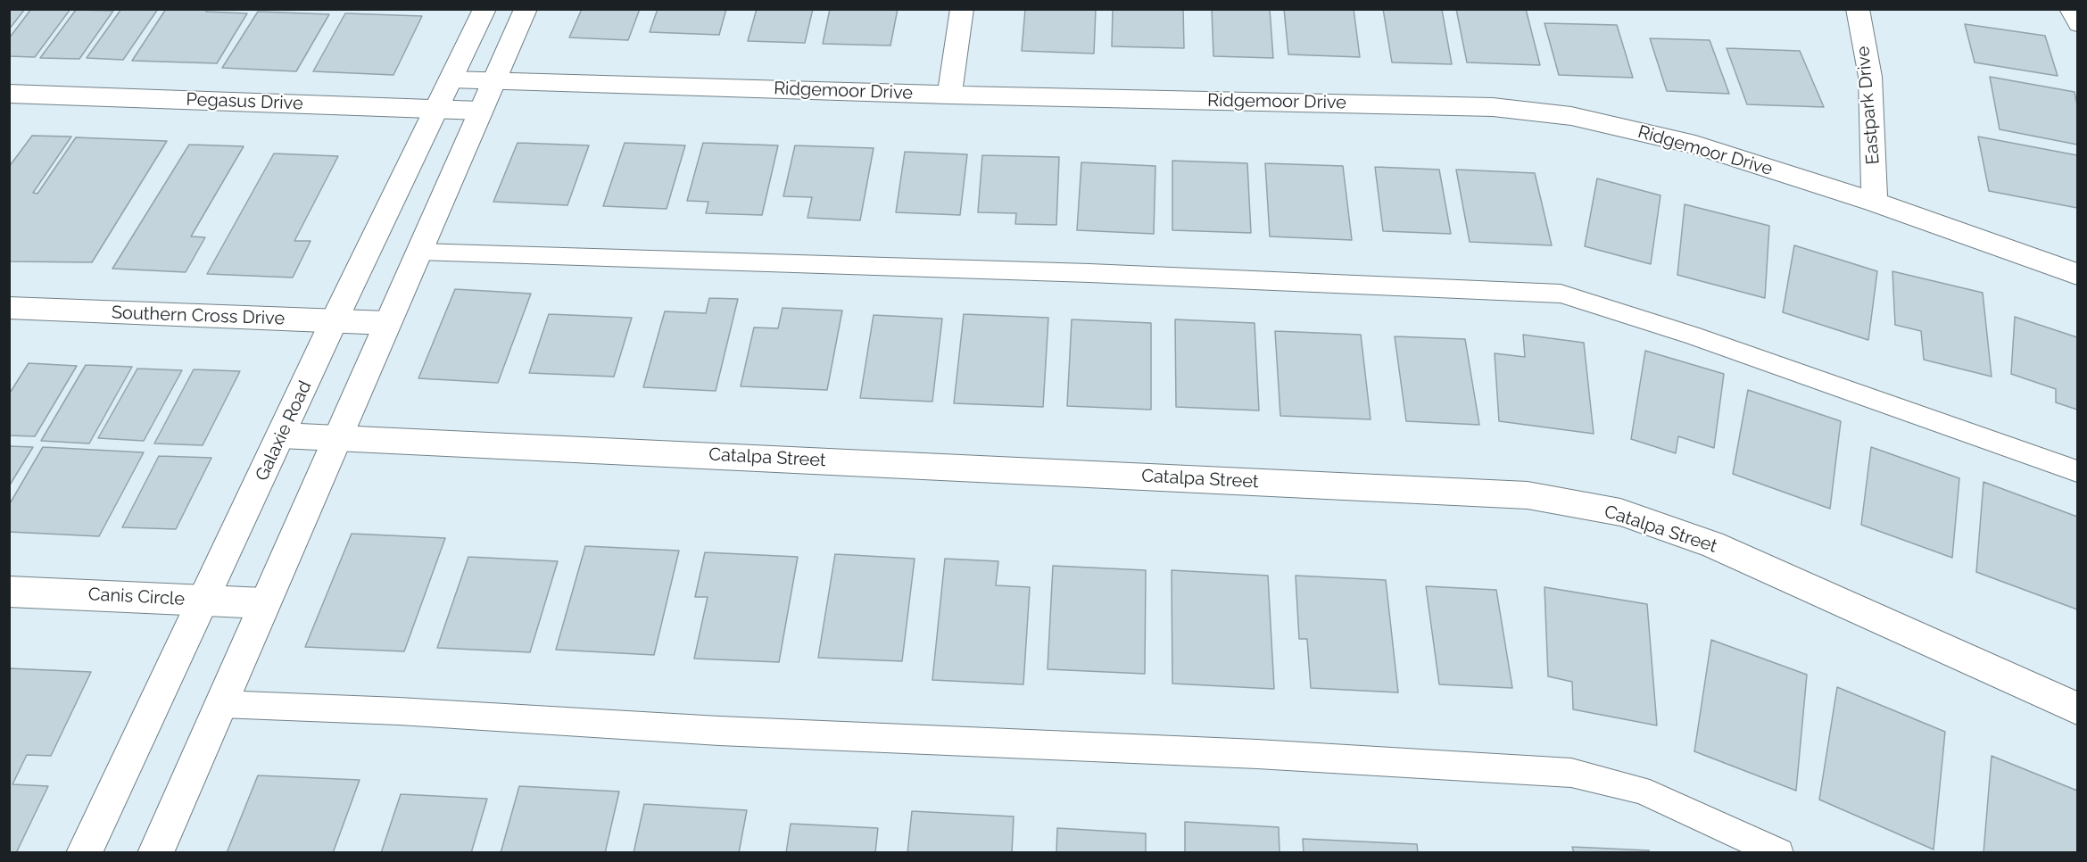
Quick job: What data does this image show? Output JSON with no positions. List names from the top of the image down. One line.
{"streets":{"street":["Ridgemoor Drive","Pegasus Drive","Eastpark Drive","Southern Cross Drive","Galaxie Road","Catalpa Street","Canis Circle"]},"crossings":[["Ridgemoor Drive","Eastpark Drive"],["Ridgemoor Drive","Galaxie Road"],["Pegasus Drive","Galaxie Road"],["Southern Cross Drive","Galaxie Road"],["Galaxie Road","Catalpa Street"],["Galaxie Road","Canis Circle"]]}
